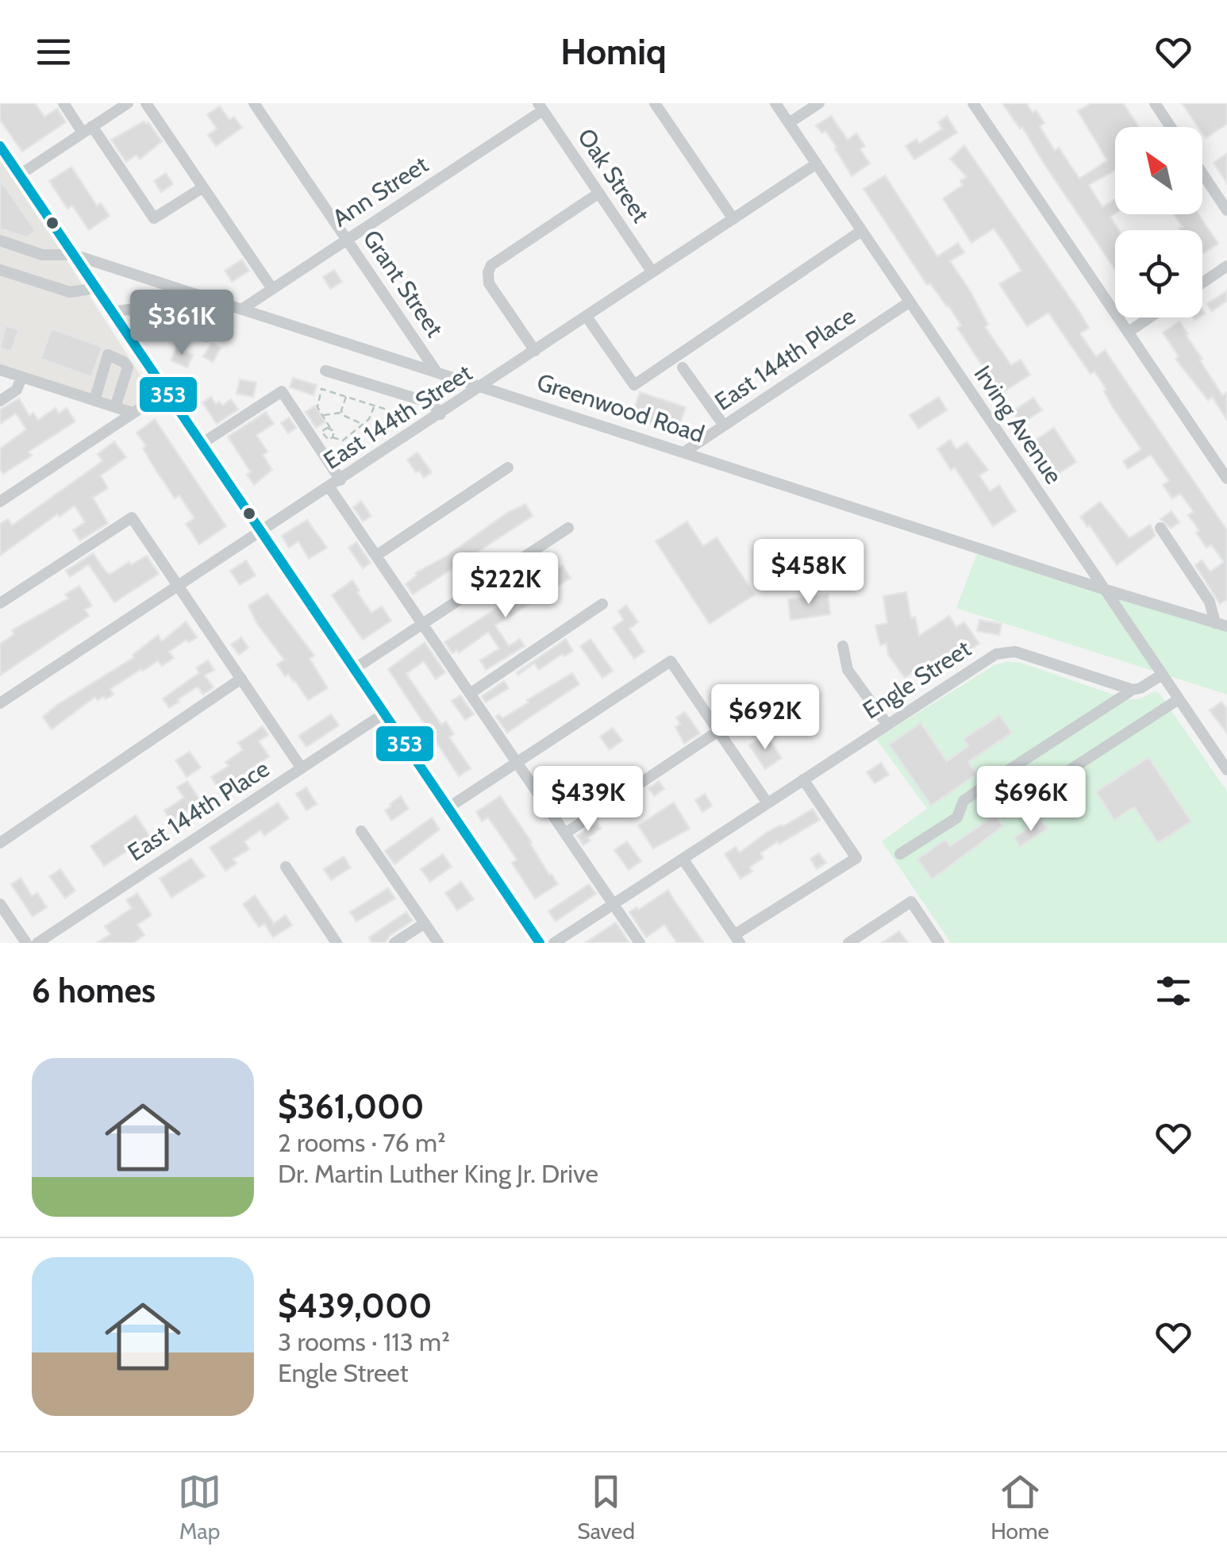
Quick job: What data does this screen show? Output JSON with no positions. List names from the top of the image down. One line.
{"streets":{"street":["Oak Street","Ann Street","Grant Street","East 144th Place","Greenwood Road","East 144th Street","Irving Avenue","Engle Street"]},"crossings":[["Oak Street","Ann Street"],["Oak Street","East 144th Street"],["Ann Street","Grant Street"],["Ann Street","Greenwood Road"],["Grant Street","Greenwood Road"],["East 144th Place","Greenwood Road"],["East 144th Place","Irving Avenue"],["Greenwood Road","East 144th Street"],["Greenwood Road","Irving Avenue"],["East 144th Street","Irving Avenue"]],"lines":["transit line 353"],"north":"top left","page":{"header":"Homiq","price":["$361K","$458K","$222K","$692K","$439K","$696K"],"heading":"6 homes","list":[{"name":"$361,000","note":"2 rooms · 76 m² · Dr. Martin Luther King Jr. Drive"},{"name":"$439,000","note":"3 rooms · 113 m² · Engle Street"}],"tabs":["Map","Saved","Home"]}}
